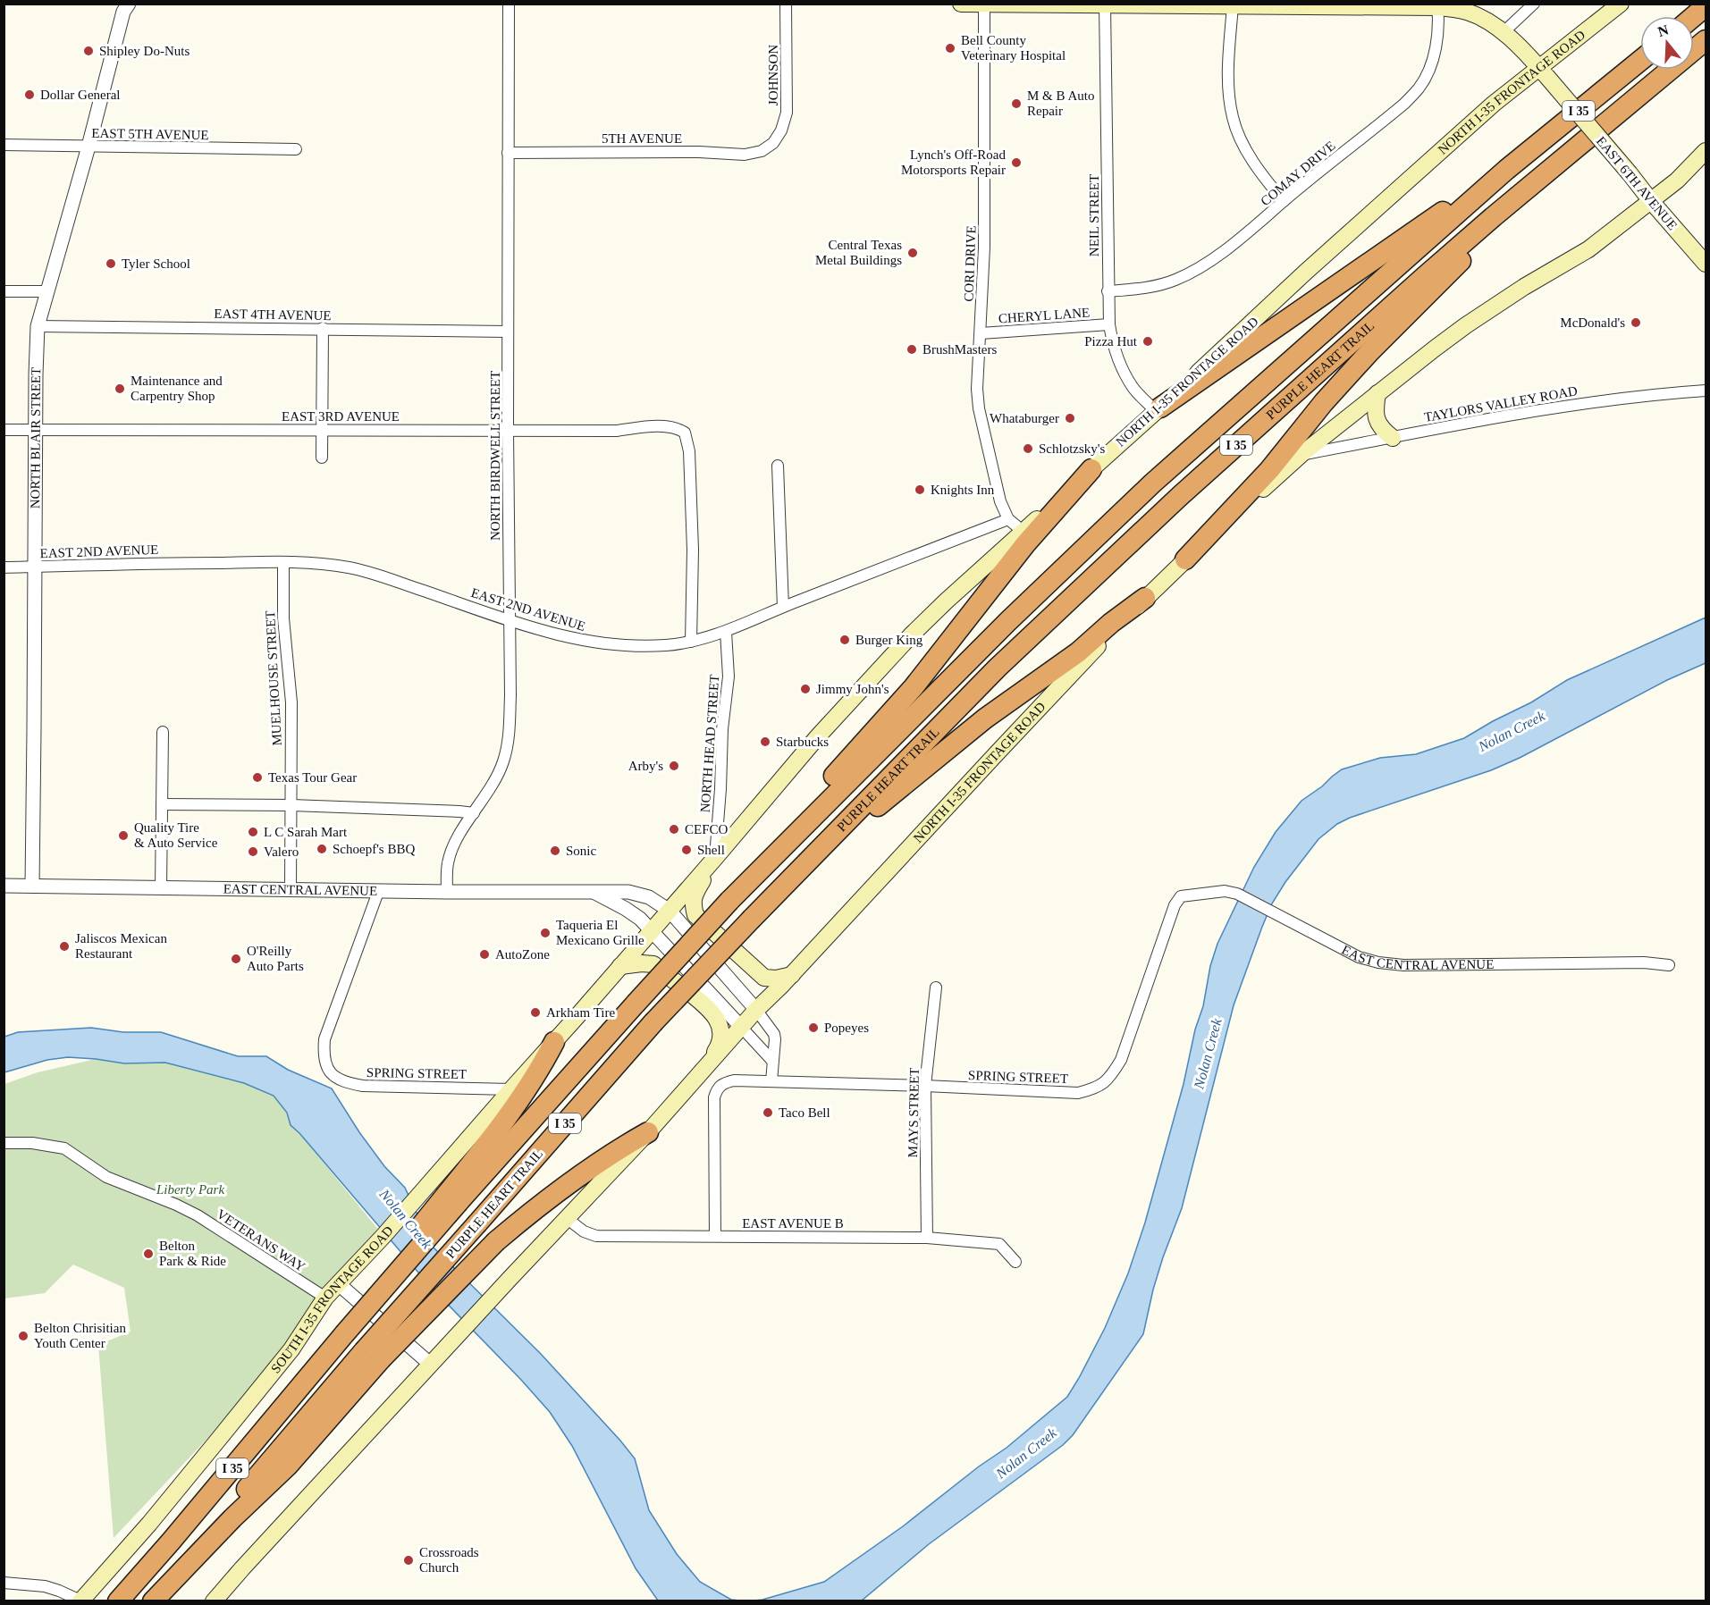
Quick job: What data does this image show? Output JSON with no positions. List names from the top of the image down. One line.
{"streets":{"highway":["I 35","PURPLE HEART TRAIL"],"main road":["NORTH I-35 FRONTAGE ROAD","EAST 6TH AVENUE","SOUTH I-35 FRONTAGE ROAD"],"street":["JOHNSON","EAST 5TH AVENUE","5TH AVENUE","COMAY DRIVE","NEIL STREET","CORI DRIVE","EAST 4TH AVENUE","CHERYL LANE","TAYLORS VALLEY ROAD","EAST 3RD AVENUE","NORTH BLAIR STREET","NORTH BIRDWELL STREET","EAST 2ND AVENUE","MUELHOUSE STREET","NORTH HEAD STREET","EAST CENTRAL AVENUE","SPRING STREET","MAYS STREET","EAST AVENUE B","VETERANS WAY"]},"crossings":[["JOHNSON","5TH AVENUE"],["NORTH I-35 FRONTAGE ROAD","EAST 6TH AVENUE"],["NORTH I-35 FRONTAGE ROAD","NEIL STREET"],["NORTH I-35 FRONTAGE ROAD","TAYLORS VALLEY ROAD"],["NORTH I-35 FRONTAGE ROAD","NORTH HEAD STREET"],["NORTH I-35 FRONTAGE ROAD","EAST CENTRAL AVENUE"],["NORTH I-35 FRONTAGE ROAD","SOUTH I-35 FRONTAGE ROAD"],["I 35","PURPLE HEART TRAIL"],["EAST 5TH AVENUE","NORTH BLAIR STREET"],["5TH AVENUE","NORTH BIRDWELL STREET"],["COMAY DRIVE","EAST 6TH AVENUE"],["COMAY DRIVE","NEIL STREET"],["EAST 6TH AVENUE","NEIL STREET"],["EAST 6TH AVENUE","CORI DRIVE"],["NEIL STREET","CHERYL LANE"],["CORI DRIVE","CHERYL LANE"],["CORI DRIVE","EAST 2ND AVENUE"],["EAST 4TH AVENUE","NORTH BLAIR STREET"],["EAST 4TH AVENUE","NORTH BIRDWELL STREET"],["EAST 3RD AVENUE","NORTH BLAIR STREET"],["EAST 3RD AVENUE","NORTH BIRDWELL STREET"],["EAST 3RD AVENUE","EAST 2ND AVENUE"],["NORTH BLAIR STREET","EAST 2ND AVENUE"],["NORTH BLAIR STREET","EAST CENTRAL AVENUE"],["NORTH BIRDWELL STREET","EAST 2ND AVENUE"],["NORTH BIRDWELL STREET","EAST CENTRAL AVENUE"],["EAST 2ND AVENUE","MUELHOUSE STREET"],["EAST 2ND AVENUE","NORTH HEAD STREET"],["MUELHOUSE STREET","EAST CENTRAL AVENUE"],["EAST CENTRAL AVENUE","SPRING STREET"],["EAST CENTRAL AVENUE","SOUTH I-35 FRONTAGE ROAD"],["SPRING STREET","MAYS STREET"],["SPRING STREET","EAST AVENUE B"],["SPRING STREET","SOUTH I-35 FRONTAGE ROAD"],["MAYS STREET","EAST AVENUE B"],["VETERANS WAY","SOUTH I-35 FRONTAGE ROAD"]],"water":["Nolan Creek"],"parks":["Liberty Park"],"places":["Bell County Veterinary Hospital","Shipley Do-Nuts","Dollar General","M & B Auto Repair","Lynch's Off-Road Motorsports Repair","Central Texas Metal Buildings","Tyler School","McDonald's","Pizza Hut","BrushMasters","Maintenance and Carpentry Shop","Whataburger","Schlotzsky's","Knights Inn","Burger King","Jimmy John's","Starbucks","Arby's","Texas Tour Gear","CEFCO","L C Sarah Mart","Quality Tire & Auto Service","Schoepf's BBQ","Shell","Sonic","Valero","Taqueria El Mexicano Grille","Jaliscos Mexican Restaurant","AutoZone","O'Reilly Auto Parts","Arkham Tire","Popeyes","Taco Bell","Belton Park & Ride","Belton Chrisitian Youth Center","Crossroads Church"],"north":"top"}
